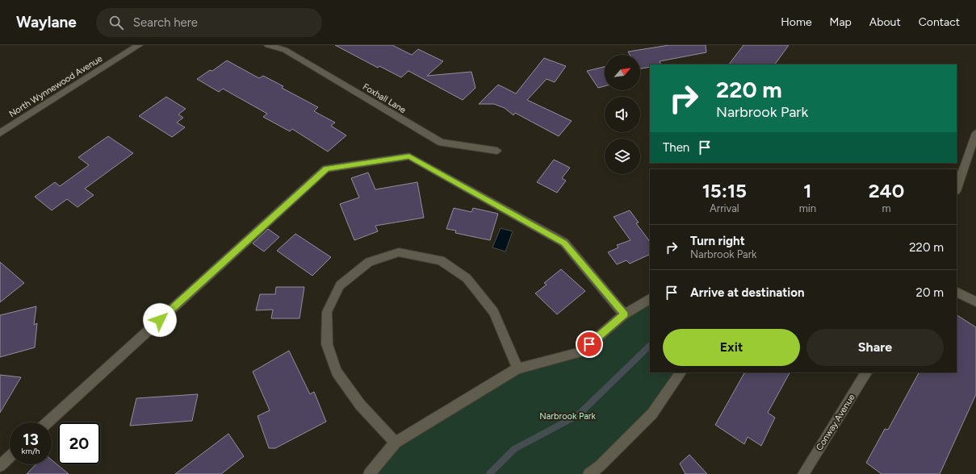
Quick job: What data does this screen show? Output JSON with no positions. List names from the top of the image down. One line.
{"streets":{"street":["North Wynnewood Avenue","Foxhall Lane","Conway Avenue"]},"parks":["Narbrook Park"],"north":"top right","page":{"header":"Waylane","search":"Search here","nav":["Home","Map","About","Contact"],"turn":["220 m","Narbrook Park"],"then":"Then","eta":["15:15","Arrival","1","min","240","m"],"list":[{"name":"Turn right","note":"Narbrook Park","value":"220 m"},{"name":"Arrive at destination","value":"20 m"}],"buttons":["Exit","Share"],"speed":"13 km/h","limit":"20"}}
